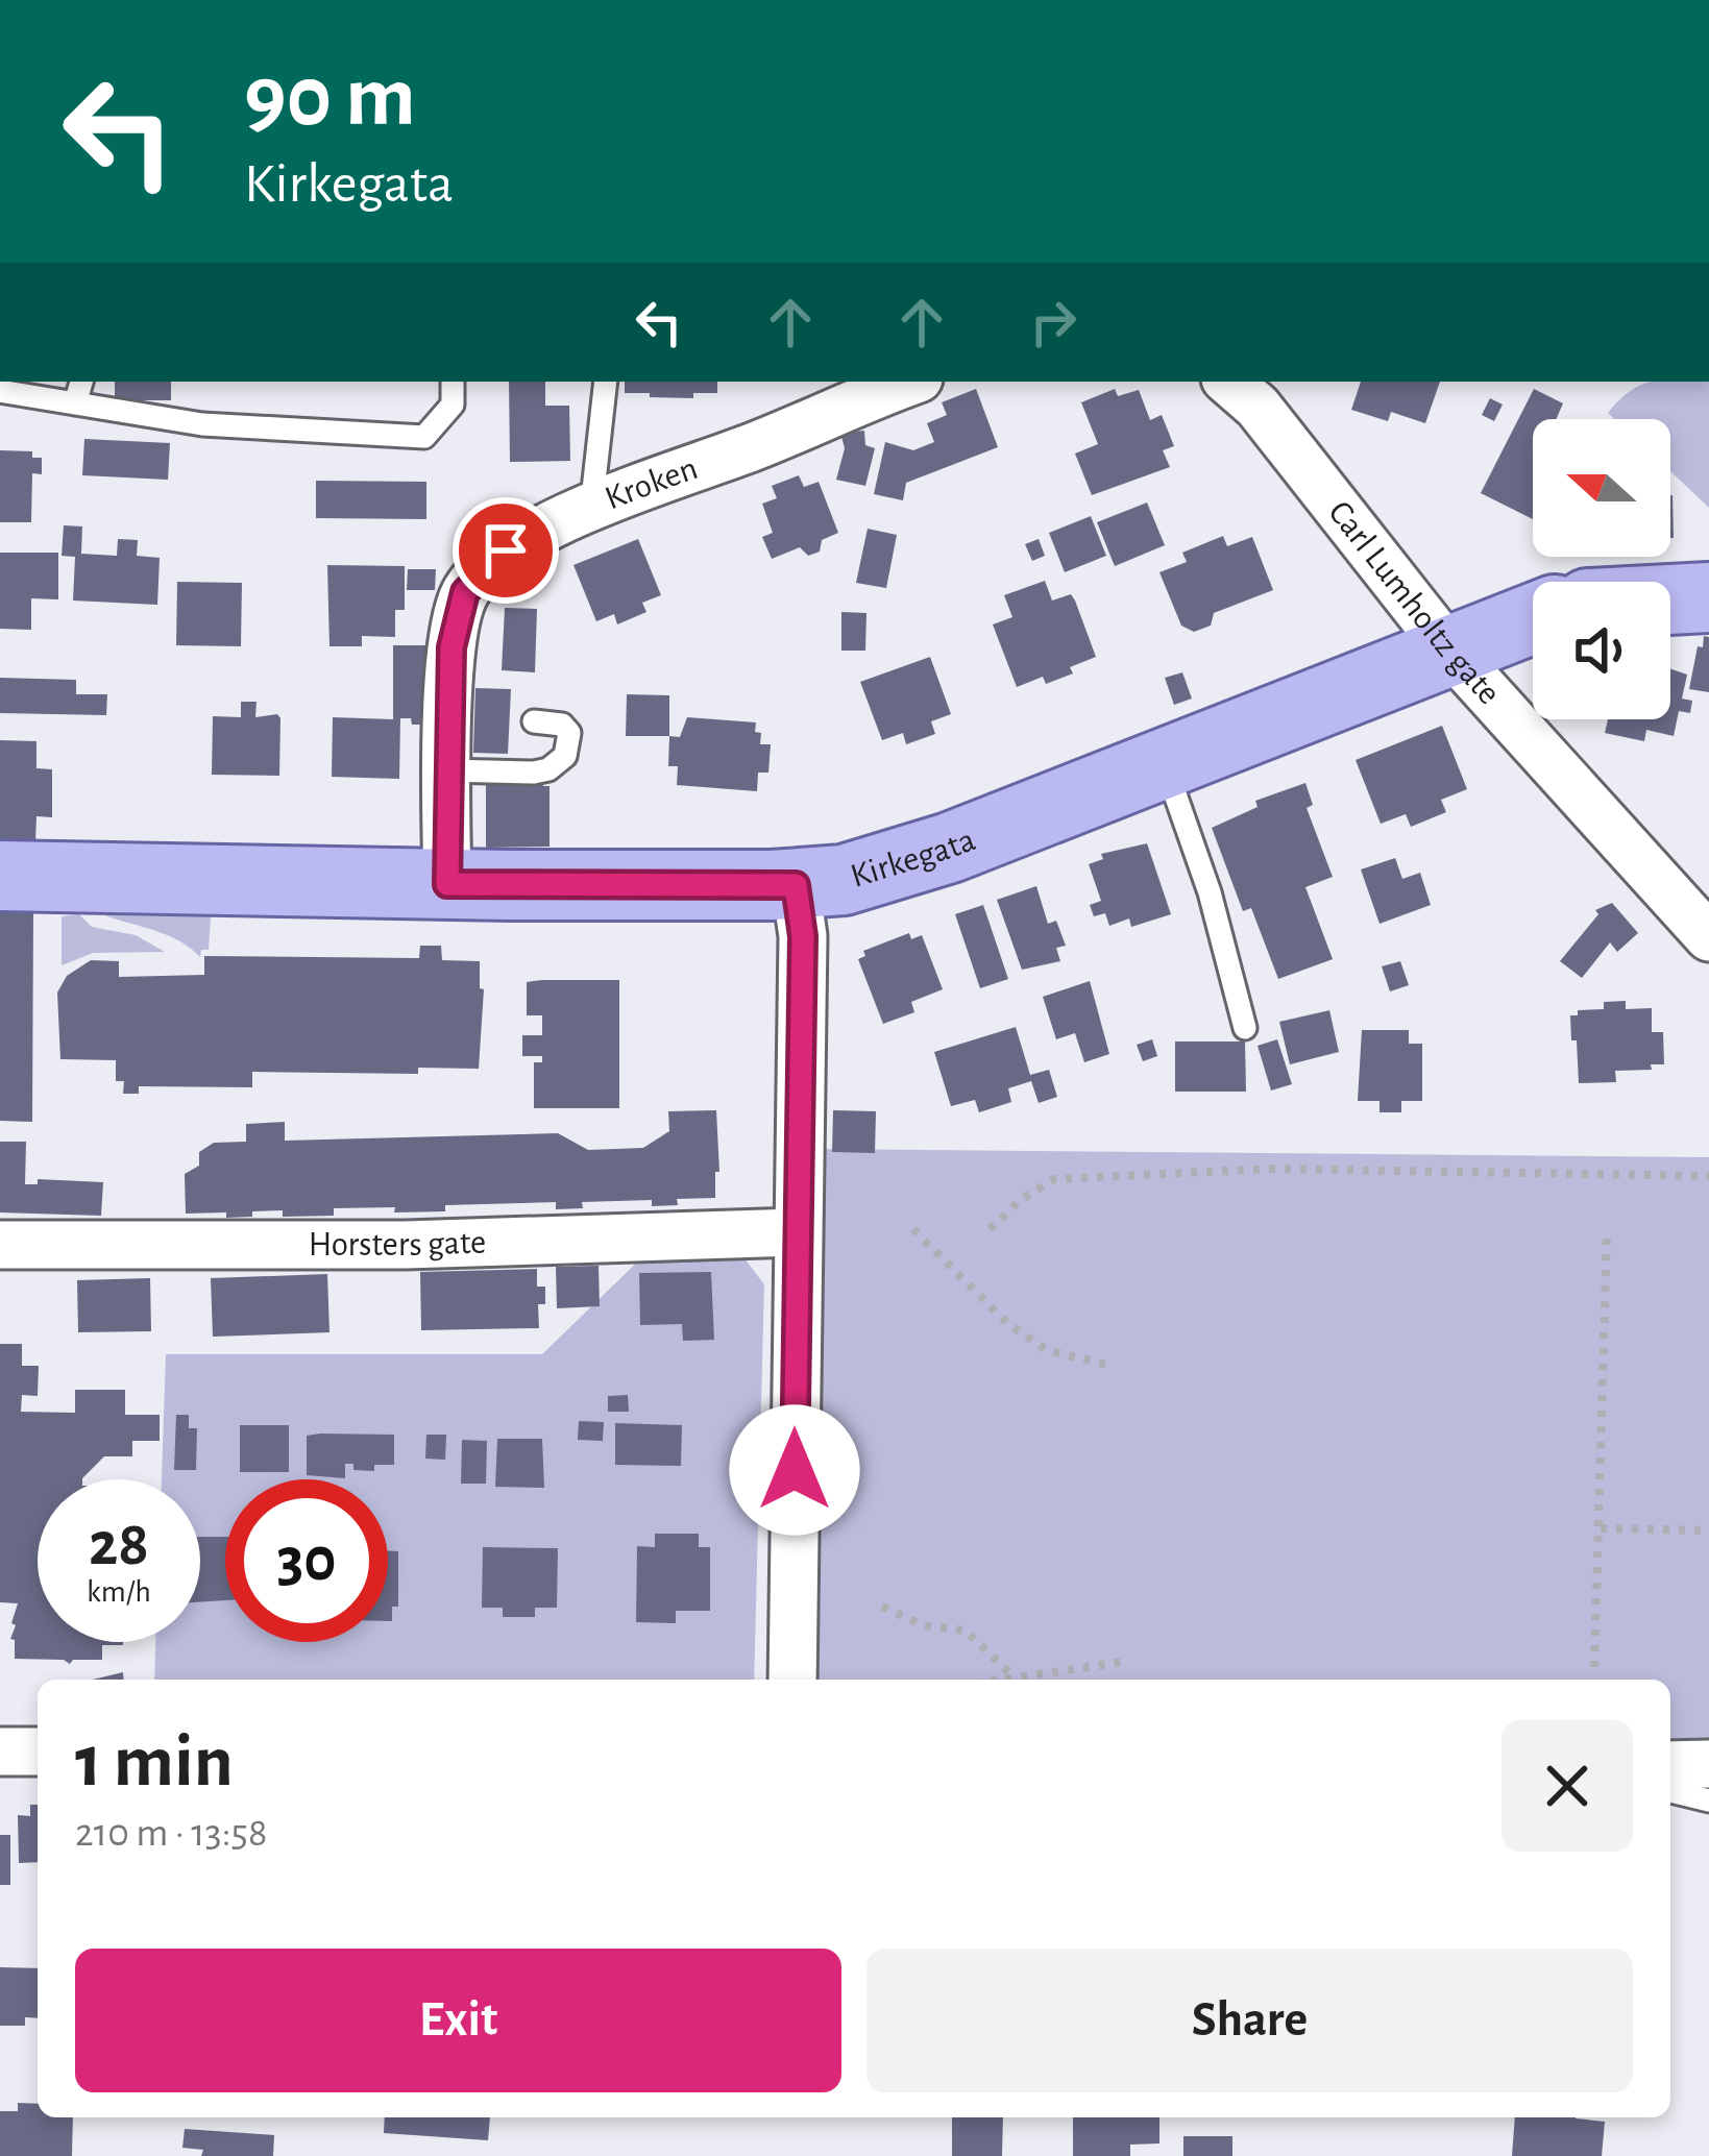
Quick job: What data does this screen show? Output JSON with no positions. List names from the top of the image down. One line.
{"streets":{"main road":["Kirkegata"],"street":["Kroken","Carl Lumholtz gate","Horsters gate"]},"crossings":[["Kroken","Kirkegata"],["Carl Lumholtz gate","Kirkegata"]],"north":"left","page":{"turn":["90 m","Kirkegata"],"speed":"28 km/h","limit":"30","heading":["1 min","210 m · 13:58"],"buttons":["Exit","Share"]}}
